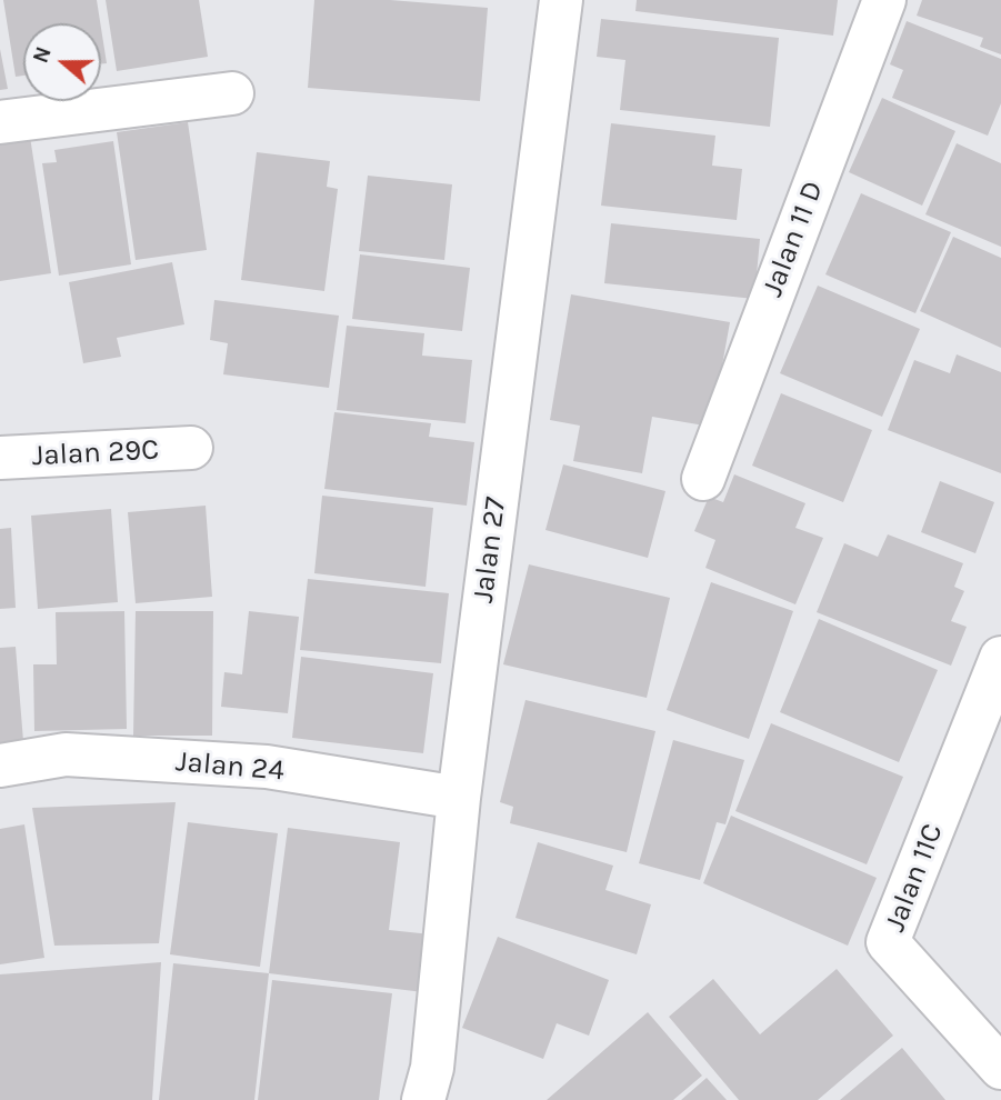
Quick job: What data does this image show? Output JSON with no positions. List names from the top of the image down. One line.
{"streets":{"street":["Jalan 11 D","Jalan 29C","Jalan 27","Jalan 24","Jalan 11C"]},"crossings":[["Jalan 27","Jalan 24"]],"north":"left"}
